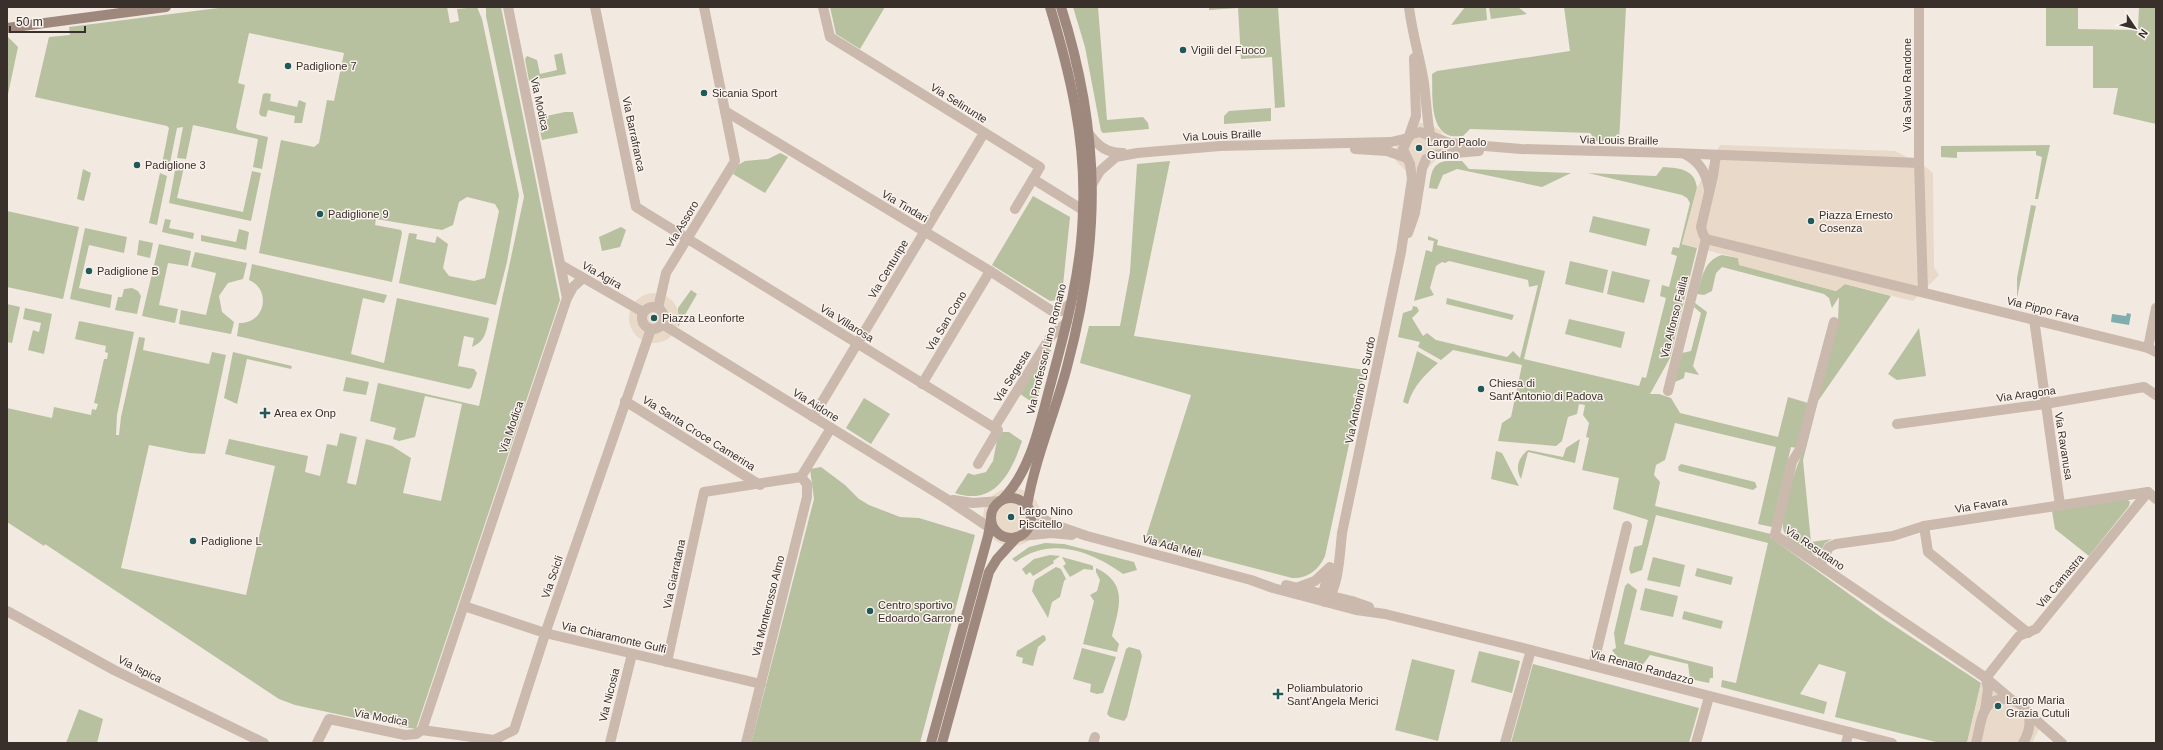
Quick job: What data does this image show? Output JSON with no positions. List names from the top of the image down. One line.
{"streets":{"street":["Via Salvo Randone","Via Selinunte","Via Modica","Via Barrafranca","Via Louis Braille","Via Tindari","Via Assoro","Via Centuripe","Via Agira","Via Pippo Fava","Via Alfonso Failla","Via San Cono","Via Villarosa","Via Professor Lino Romano","Via Segesta","Via Antonino Lo Surdo","Via Aragona","Via Aidone","Via Santa Croce Camerina","Via Ravanusa","Via Favara","Via Ada Meli","Via Resuttano","Via Giarratana","Via Scicli","Via Camastra","Via Monterosso Almo","Via Chiaramonte Gulfi","Via Renato Randazzo","Via Ispica","Via Nicosia"]},"crossings":[["Via Salvo Randone","Via Louis Braille"],["Via Salvo Randone","Via Pippo Fava"],["Via Selinunte","Via Centuripe"],["Via Modica","Via Agira"],["Via Modica","Via Scicli"],["Via Modica","Via Chiaramonte Gulfi"],["Via Barrafranca","Via Assoro"],["Via Barrafranca","Via Villarosa"],["Via Louis Braille","Via Alfonso Failla"],["Via Tindari","Via Assoro"],["Via Tindari","Via Centuripe"],["Via Tindari","Via San Cono"],["Via Tindari","Via Professor Lino Romano"],["Via Assoro","Via Agira"],["Via Assoro","Via Villarosa"],["Via Assoro","Via Aidone"],["Via Assoro","Via Scicli"],["Via Centuripe","Via Villarosa"],["Via Centuripe","Via Aidone"],["Via Agira","Via Aidone"],["Via Agira","Via Scicli"],["Via Pippo Fava","Via Alfonso Failla"],["Via Pippo Fava","Via Ravanusa"],["Via San Cono","Via Villarosa"],["Via Villarosa","Via Segesta"],["Via Professor Lino Romano","Via Segesta"],["Via Professor Lino Romano","Via Aidone"],["Via Aragona","Via Ravanusa"],["Via Aidone","Via Scicli"],["Via Santa Croce Camerina","Via Giarratana"],["Via Santa Croce Camerina","Via Scicli"],["Via Ravanusa","Via Favara"],["Via Favara","Via Resuttano"],["Via Favara","Via Camastra"],["Via Resuttano","Via Camastra"],["Via Giarratana","Via Chiaramonte Gulfi"],["Via Scicli","Via Chiaramonte Gulfi"],["Via Monterosso Almo","Via Chiaramonte Gulfi"],["Via Chiaramonte Gulfi","Via Nicosia"]],"places":{"other":["Vigili del Fuoco","Padiglione 7","Sicania Sport","Largo Paolo Gulino","Padiglione 3","Padiglione 9","Piazza Ernesto Cosenza","Padiglione B","Piazza Leonforte","Chiesa di Sant'Antonio di Padova","Largo Nino Piscitello","Padiglione L","Centro sportivo Edoardo Garrone","Largo Maria Grazia Cutuli"],"health":["Area ex Onp","Poliambulatorio Sant'Angela Merici"]},"scale_bar":"50 m","north":"bottom right"}
